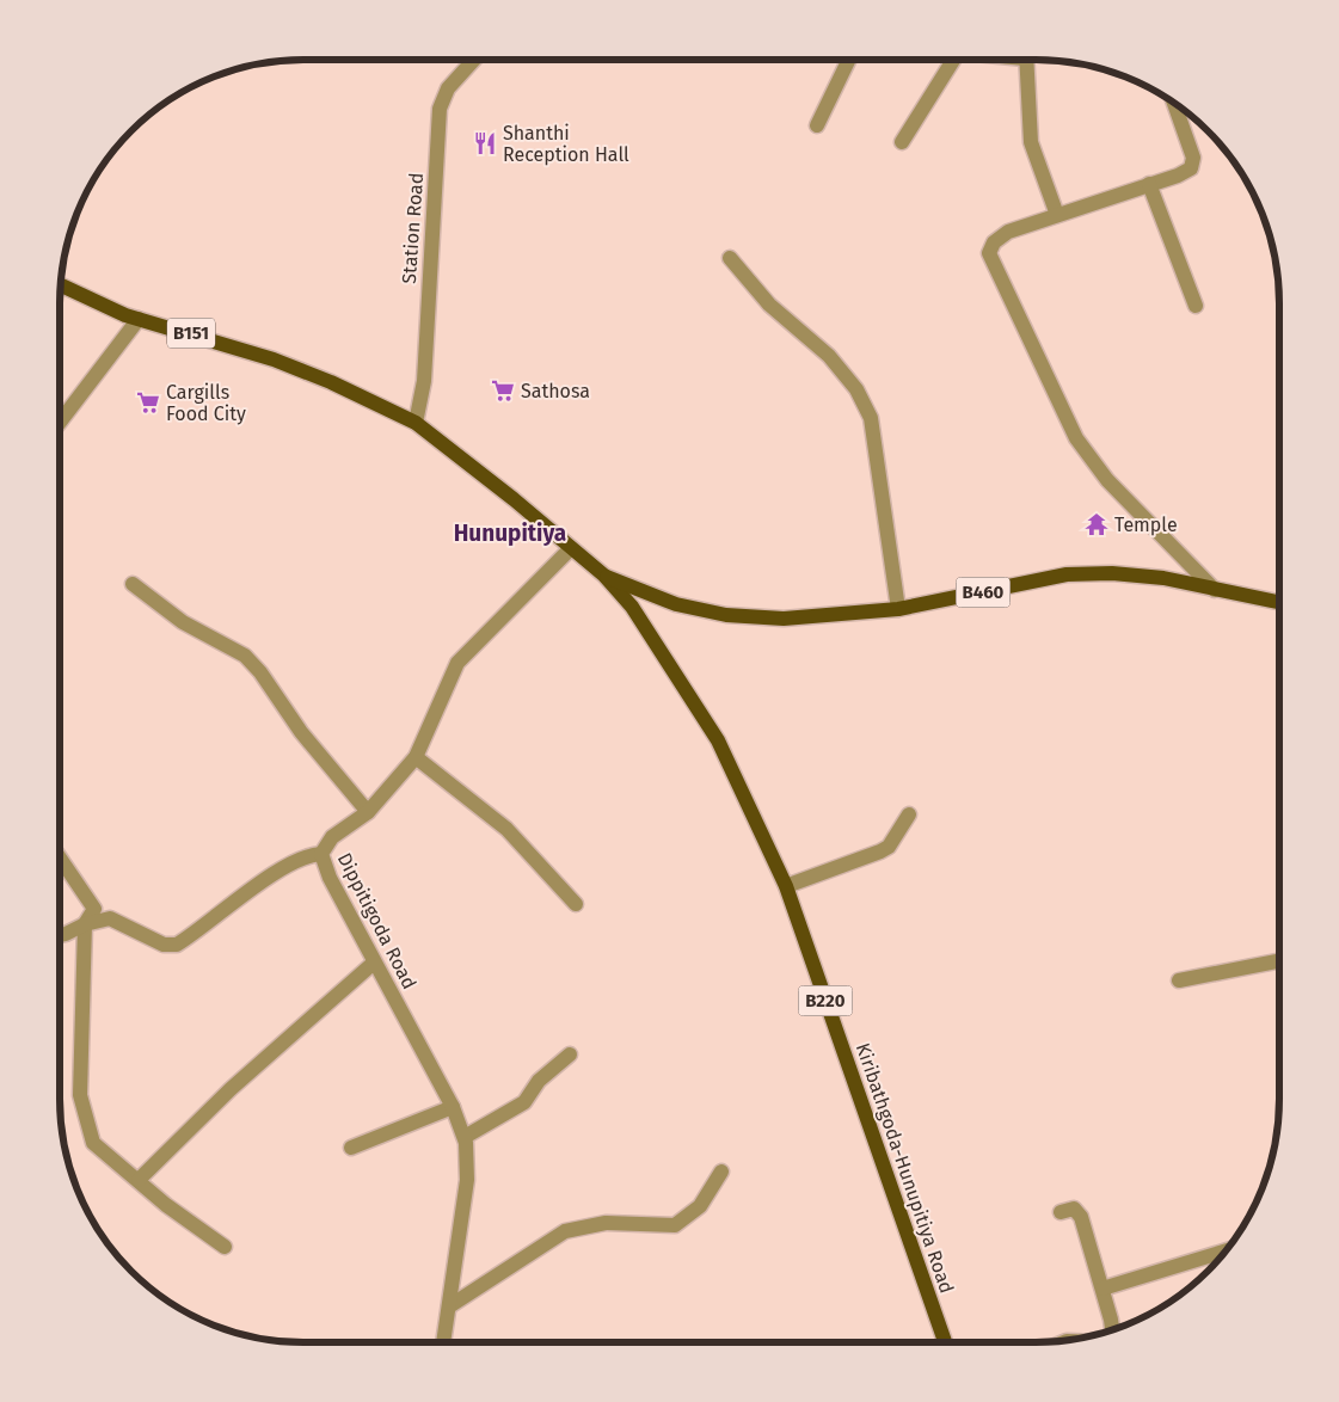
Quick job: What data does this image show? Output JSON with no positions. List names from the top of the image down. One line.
{"streets":{"main road":["B151","B460","B220","Kiribathgoda-Hunupitiya Road"],"street":["Station Road","Dippitigoda Road"]},"crossings":[["Station Road","Kiribathgoda-Hunupitiya Road"],["B460","Kiribathgoda-Hunupitiya Road"],["Dippitigoda Road","Kiribathgoda-Hunupitiya Road"]],"districts":["Hunupitiya"],"places":{"restaurant":["Shanthi Reception Hall"],"supermarket":["Sathosa","Cargills Food City"],"temple":["Temple"]}}
